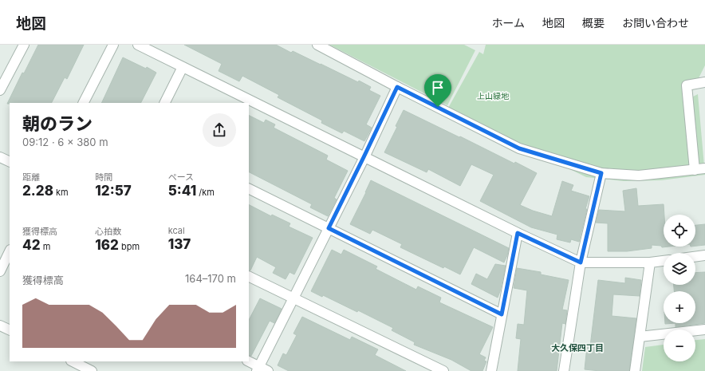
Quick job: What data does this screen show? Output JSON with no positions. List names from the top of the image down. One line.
{"districts":["大久保四丁目"],"parks":["上山緑地"],"page":{"header":"地図","nav":["ホーム","地図","概要","お問い合わせ"],"heading":["朝のラン","09:12 · 6 × 380 m"],"stats":[["距離","2.28 km"],["時間","12:57"],["ペース","5:41 /km"],["獲得標高","42 m"],["心拍数","162 bpm"],["kcal","137"]],"map_buttons":["+","−"],"chart":["獲得標高","164–170 m"]}}
